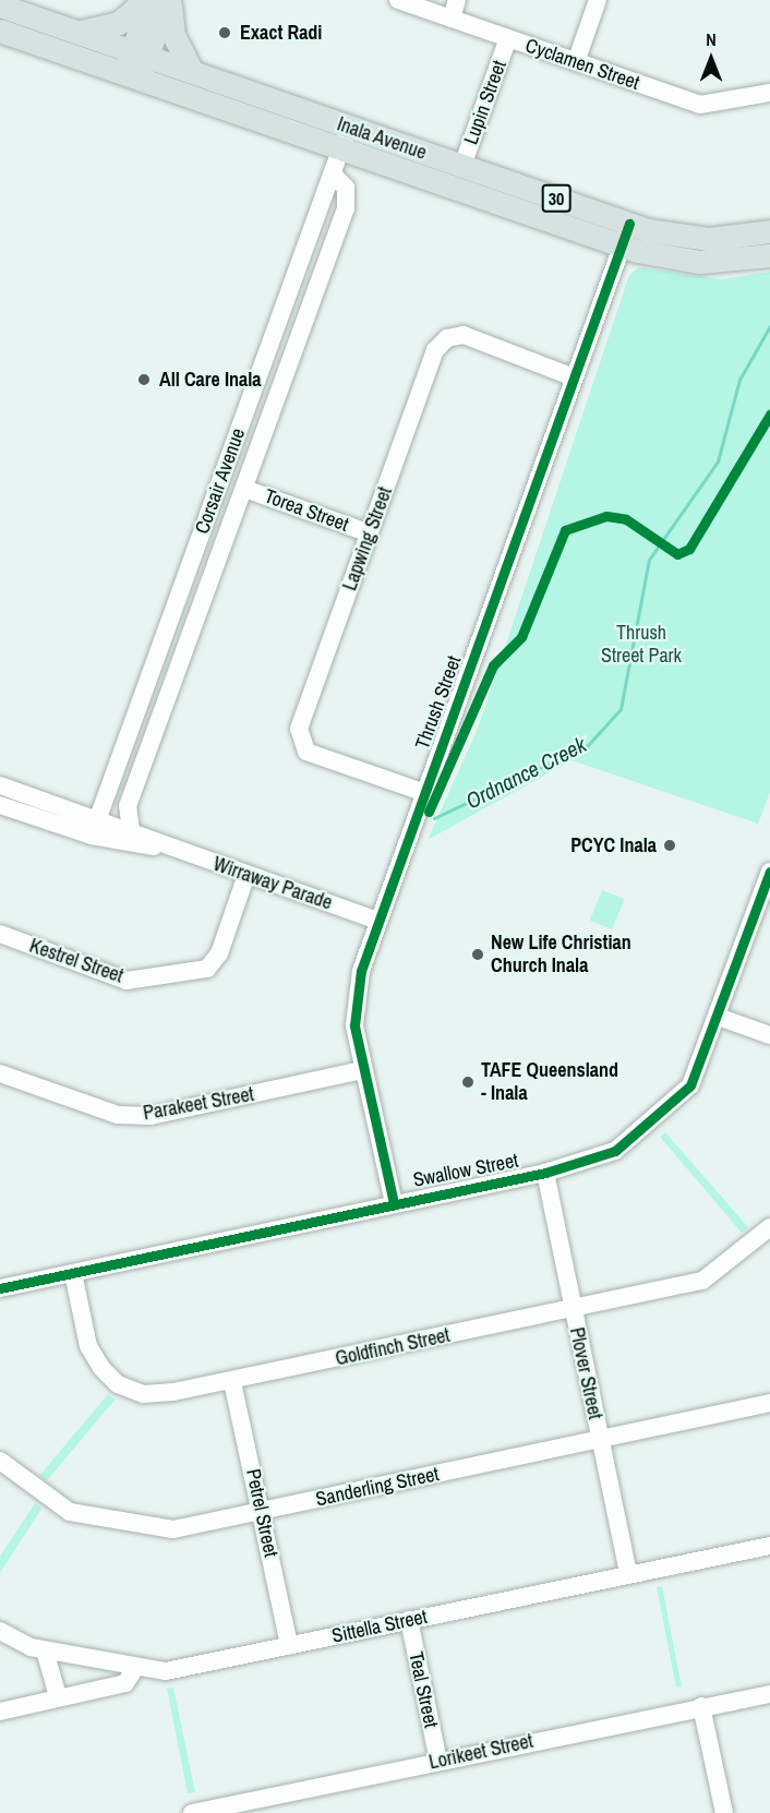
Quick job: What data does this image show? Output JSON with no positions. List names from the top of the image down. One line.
{"streets":{"main road":["Inala Avenue","30"],"street":["Cyclamen Street","Lupin Street","Corsair Avenue","Torea Street","Lapwing Street","Thrush Street","Wirraway Parade","Kestrel Street","Parakeet Street","Swallow Street","Goldfinch Street","Plover Street","Sanderling Street","Petrel Street","Sittella Street","Teal Street","Lorikeet Street"]},"crossings":[["Cyclamen Street","Lupin Street"],["Lupin Street","Inala Avenue"],["Inala Avenue","Corsair Avenue"],["Inala Avenue","Thrush Street"],["Corsair Avenue","Wirraway Parade"],["Torea Street","Lapwing Street"],["Lapwing Street","Thrush Street"],["Thrush Street","Wirraway Parade"],["Thrush Street","Parakeet Street"],["Thrush Street","Swallow Street"],["Wirraway Parade","Kestrel Street"],["Swallow Street","Goldfinch Street"],["Swallow Street","Plover Street"],["Goldfinch Street","Plover Street"],["Goldfinch Street","Petrel Street"],["Plover Street","Sanderling Street"],["Plover Street","Sittella Street"],["Sanderling Street","Petrel Street"],["Petrel Street","Sittella Street"],["Sittella Street","Teal Street"],["Teal Street","Lorikeet Street"]],"water":["Ordnance Creek"],"parks":["Thrush Street Park"],"places":["Exact Radi","All Care Inala","PCYC Inala","New Life Christian Church Inala","TAFE Queensland - Inala"],"north":"top"}
